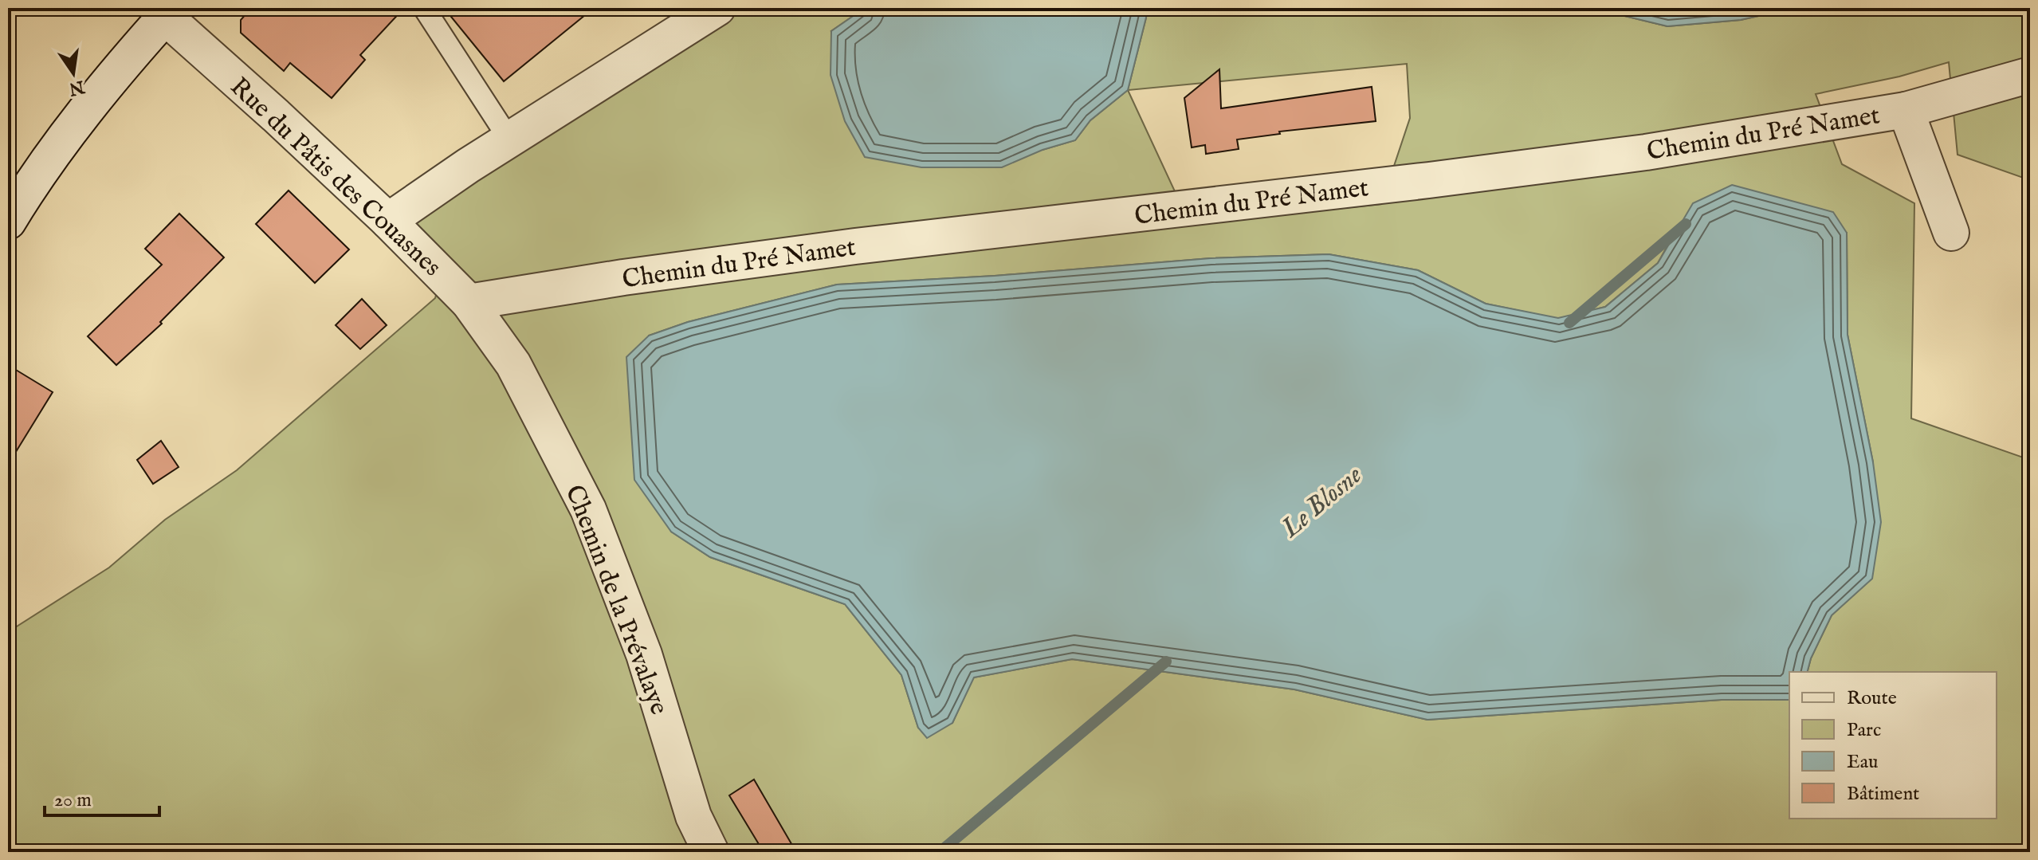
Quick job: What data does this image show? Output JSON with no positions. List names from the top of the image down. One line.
{"streets":{"street":["Chemin du Pré Namet","Rue du Pâtis des Couasnes","Chemin de la Prévalaye"]},"crossings":[["Chemin du Pré Namet","Rue du Pâtis des Couasnes"],["Rue du Pâtis des Couasnes","Chemin de la Prévalaye"]],"water":["Le Blosne"],"legend":["Route","Parc","Eau","Bâtiment"],"scale_bar":"20 m","north":"bottom"}
